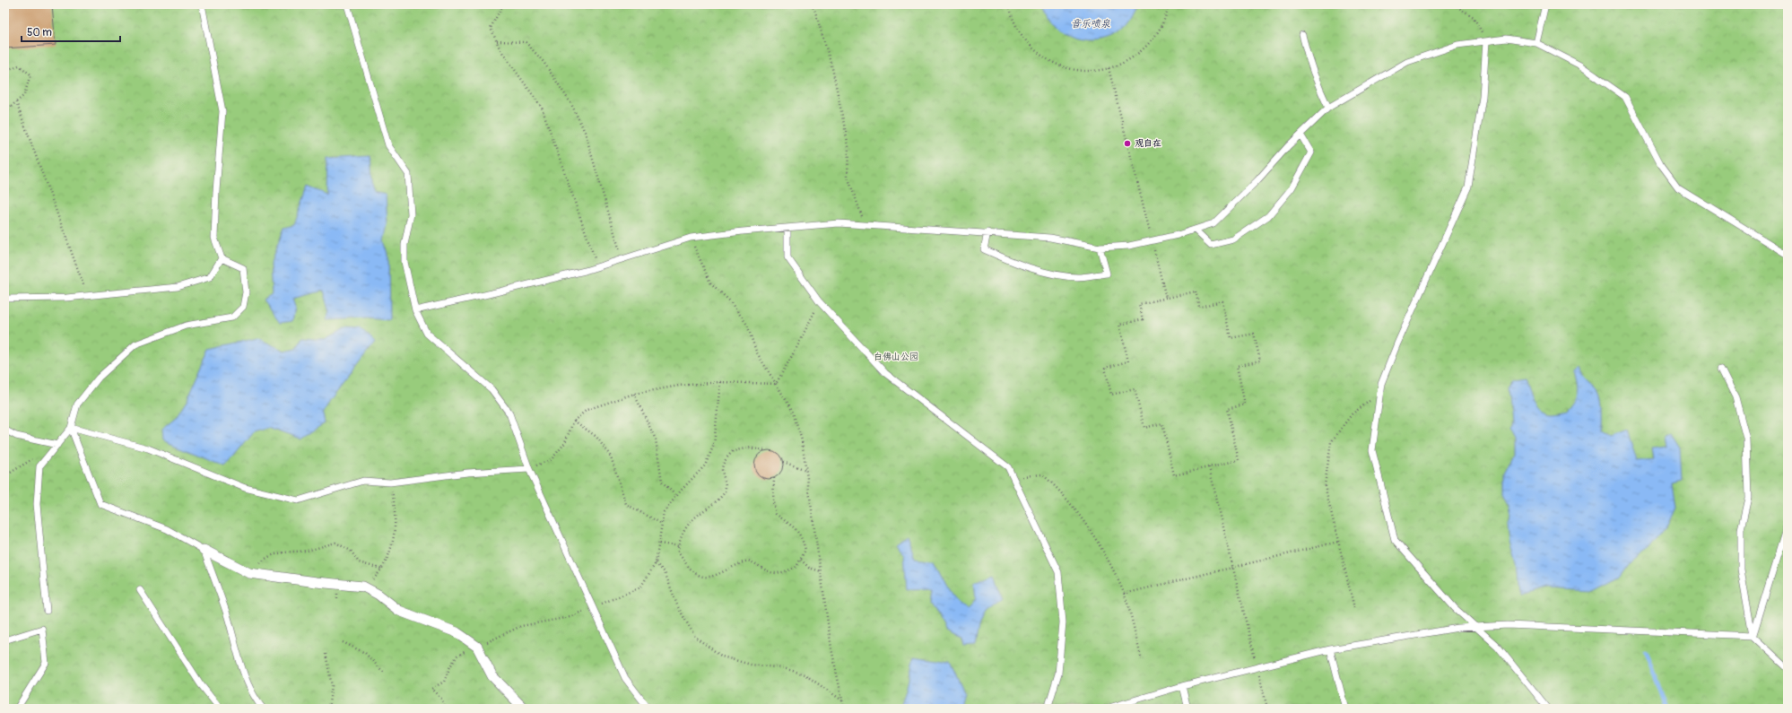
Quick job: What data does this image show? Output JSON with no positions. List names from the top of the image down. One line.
{"water":["音乐喷泉"],"parks":["白佛山公园"],"places":["观自在"],"scale_bar":"50 m"}
